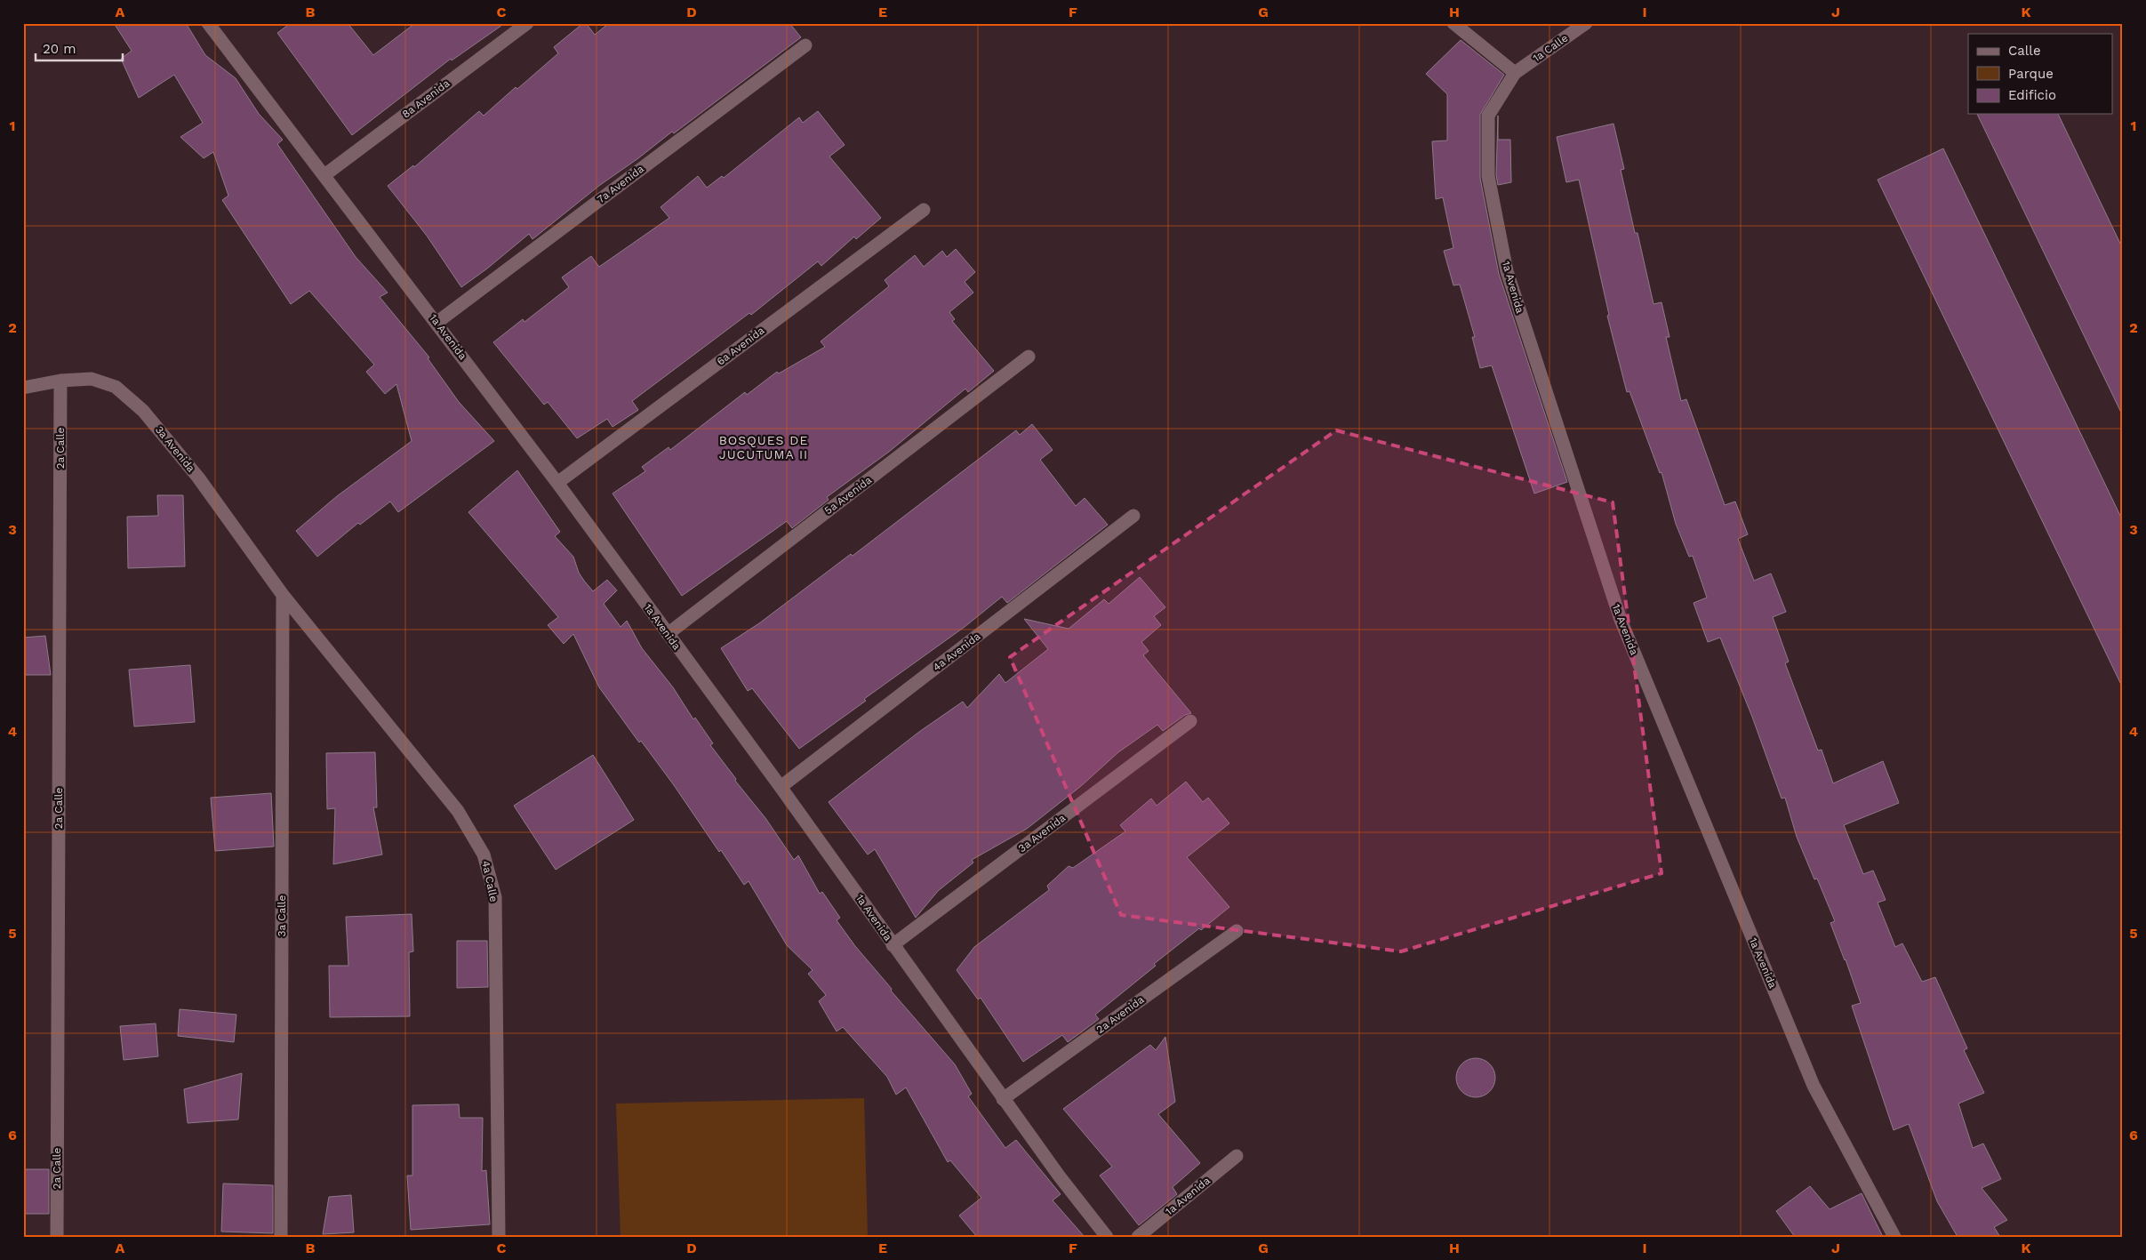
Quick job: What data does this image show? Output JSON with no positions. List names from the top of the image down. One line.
{"streets":{"street":["1a Calle","8a Avenida","7a Avenida","1a Avenida","6a Avenida","2a Calle","3a Avenida","5a Avenida","4a Avenida","4a Calle","3a Calle","2a Avenida"]},"crossings":[["1a Calle","1a Avenida"],["8a Avenida","1a Avenida"],["7a Avenida","1a Avenida"],["1a Avenida","6a Avenida"],["1a Avenida","3a Avenida"],["1a Avenida","5a Avenida"],["1a Avenida","4a Avenida"],["1a Avenida","2a Avenida"],["2a Calle","3a Avenida"],["3a Avenida","4a Calle"],["3a Avenida","3a Calle"],["4a Calle","3a Calle"]],"districts":["BOSQUES DE JUCUTUMA II"],"legend":["Calle","Parque","Edificio"],"scale_bar":"20 m","grid":{"columns":["A","B","C","D","E","F","G","H","I","J","K"],"rows":["1","2","3","4","5","6"]}}
